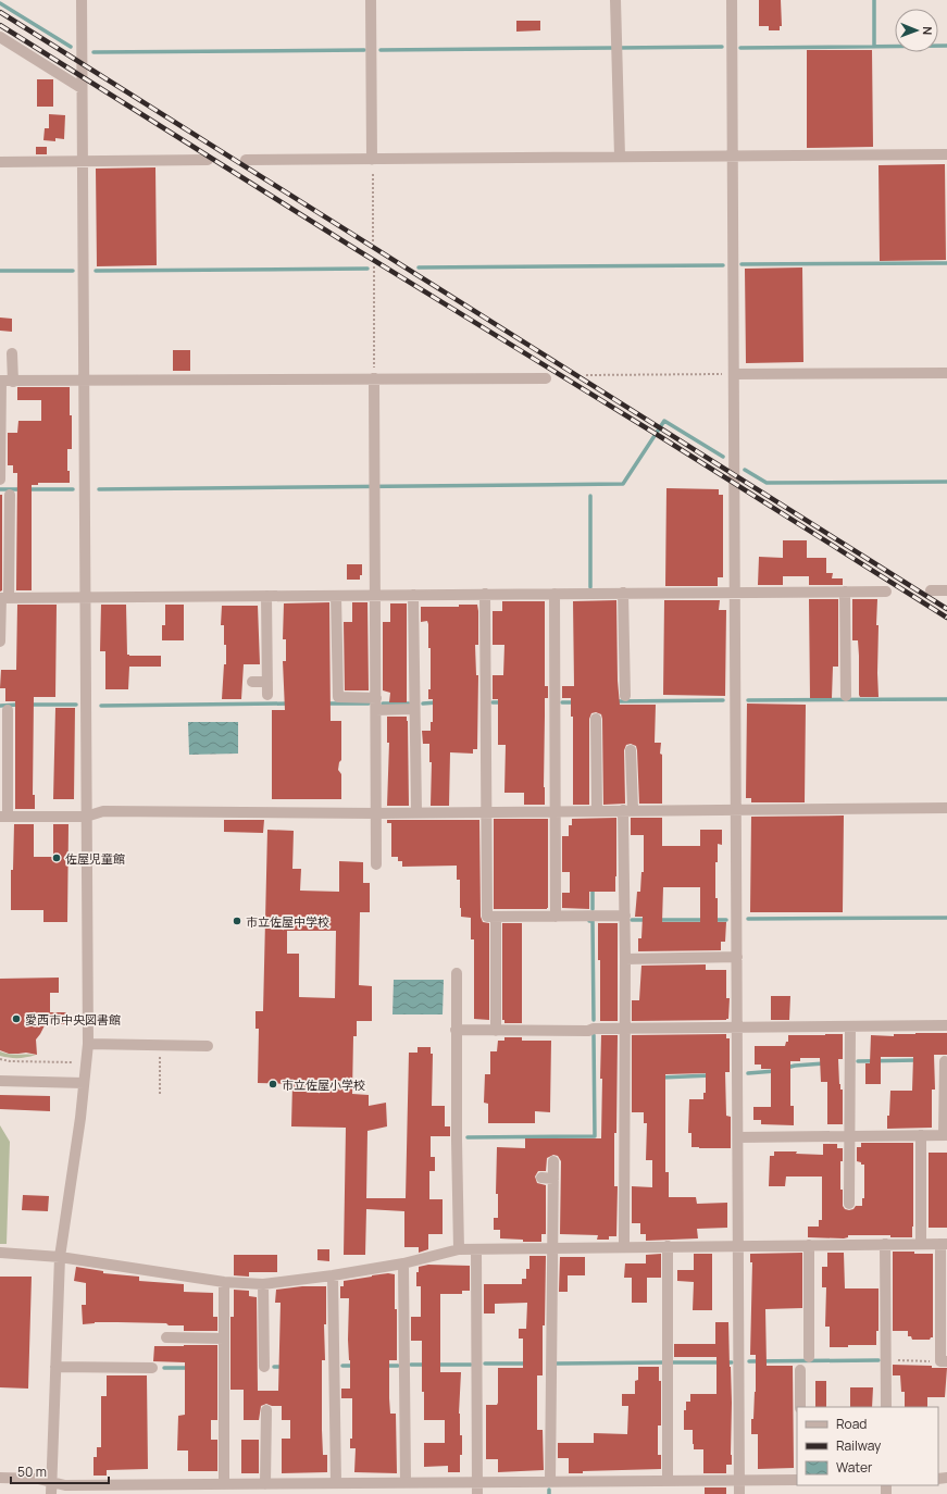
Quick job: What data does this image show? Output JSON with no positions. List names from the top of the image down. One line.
{"places":["佐屋児童館","市立佐屋中学校","愛西市中央図書館","市立佐屋小学校"],"legend":["Road","Railway","Water"],"scale_bar":"50 m","north":"right"}
